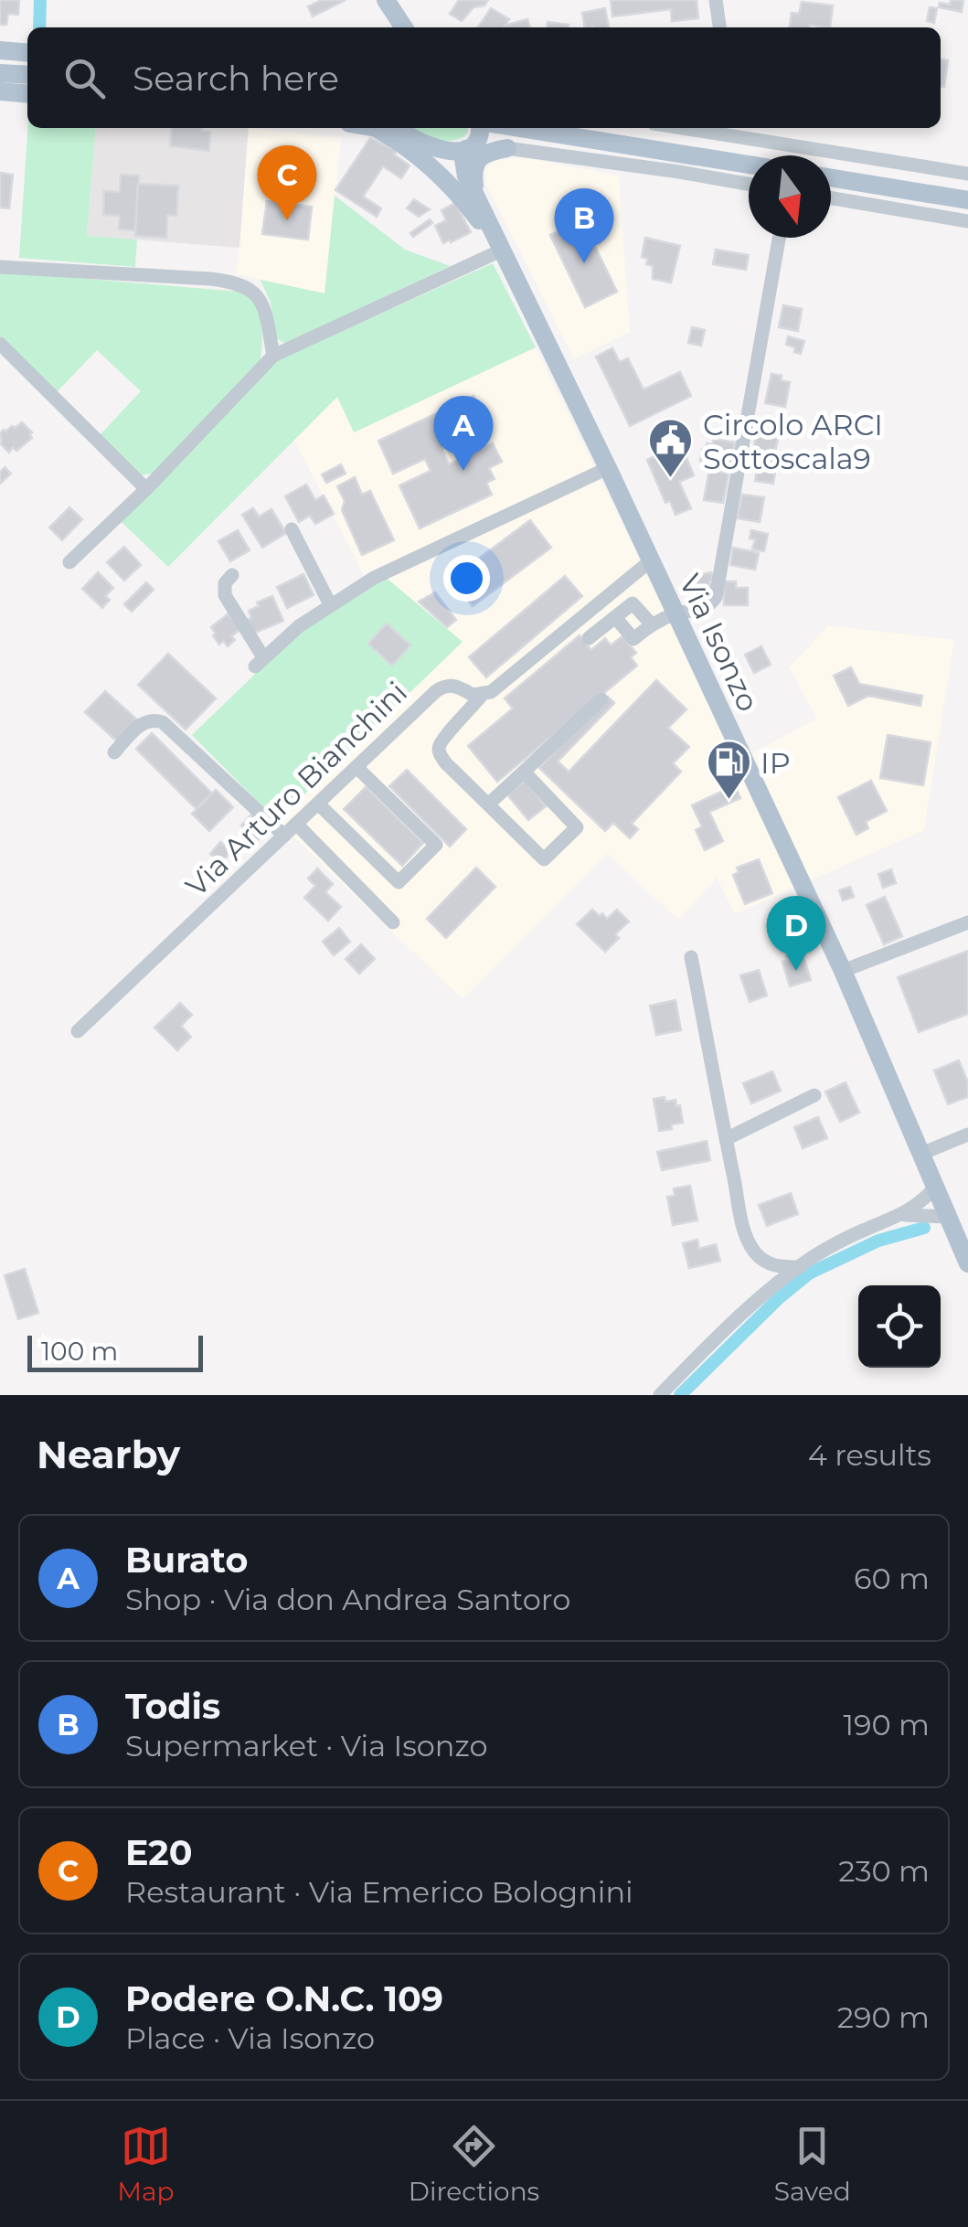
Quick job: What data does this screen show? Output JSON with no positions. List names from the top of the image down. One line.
{"streets":{"main road":["Via Isonzo"],"street":["Via Arturo Bianchini"]},"places":{"public building":["Circolo ARCI Sottoscala9"],"fuel station":["IP"]},"scale_bar":"100 m","north":"bottom","page":{"search":"Search here","pins":["C","B","A","D"],"scale":"100 m","heading":["Nearby","4 results"],"list":[{"mark":"A","name":"Burato","note":"Shop · Via don Andrea Santoro","value":"60 m"},{"mark":"B","name":"Todis","note":"Supermarket · Via Isonzo","value":"190 m"},{"mark":"C","name":"E20","note":"Restaurant · Via Emerico Bolognini","value":"230 m"},{"mark":"D","name":"Podere O.N.C. 109","note":"Place · Via Isonzo","value":"290 m"}],"nav":["Map","Directions","Saved"]}}
